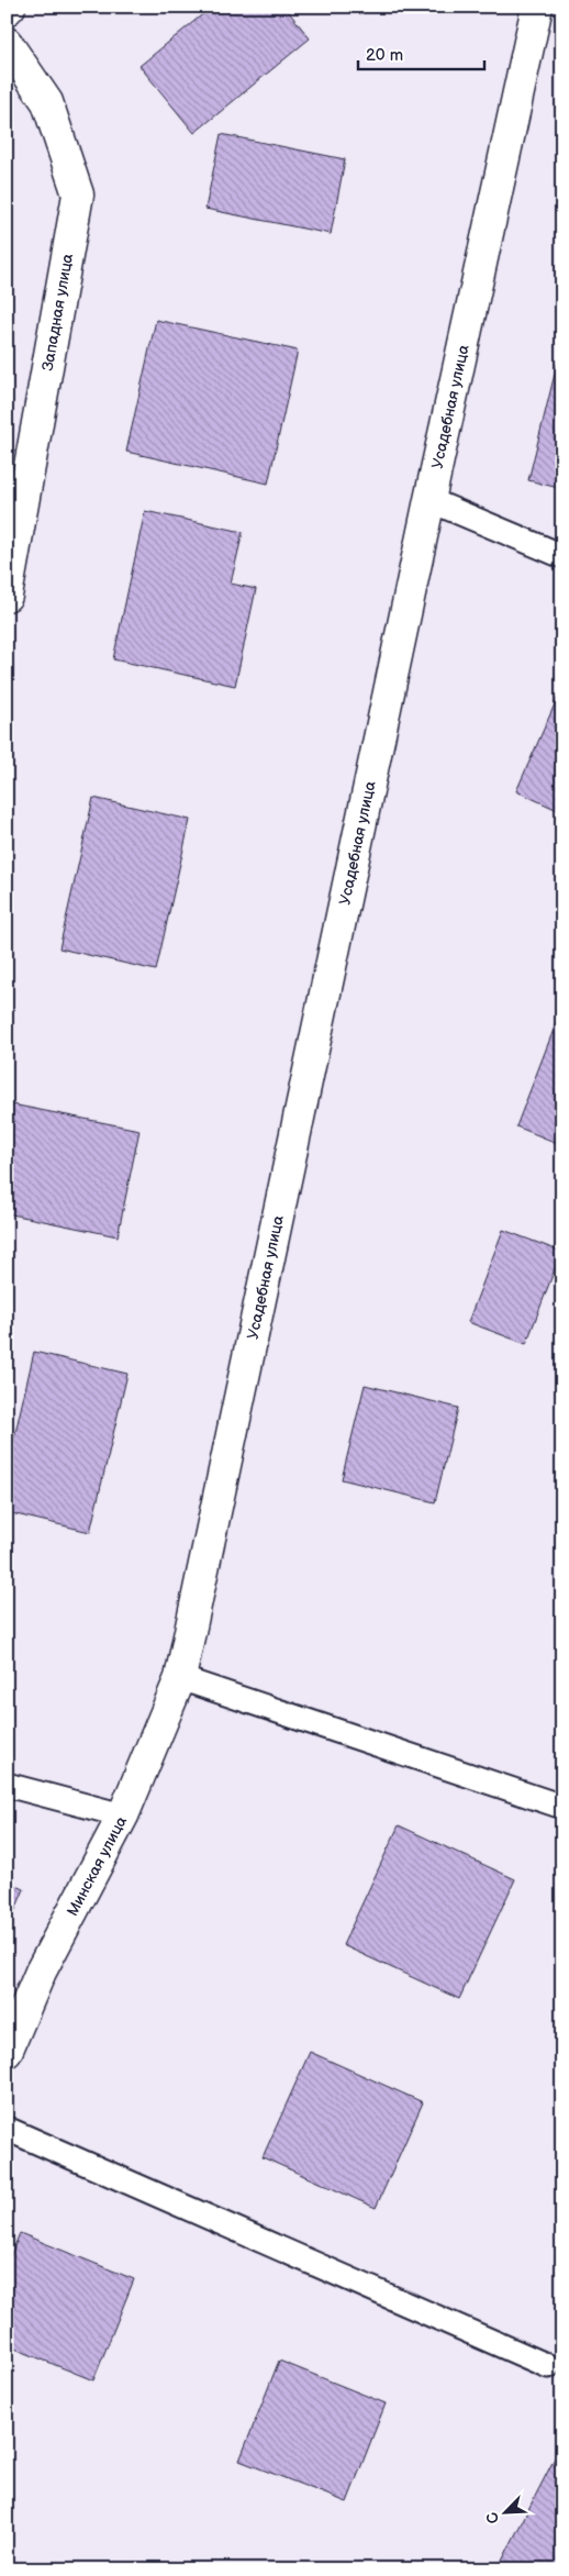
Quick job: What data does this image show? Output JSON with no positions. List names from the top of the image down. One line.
{"streets":{"street":["Западная улица","Усадебная улица","Минская улица"]},"crossings":[["Усадебная улица","Минская улица"]],"scale_bar":"20 m","north":"bottom left"}
